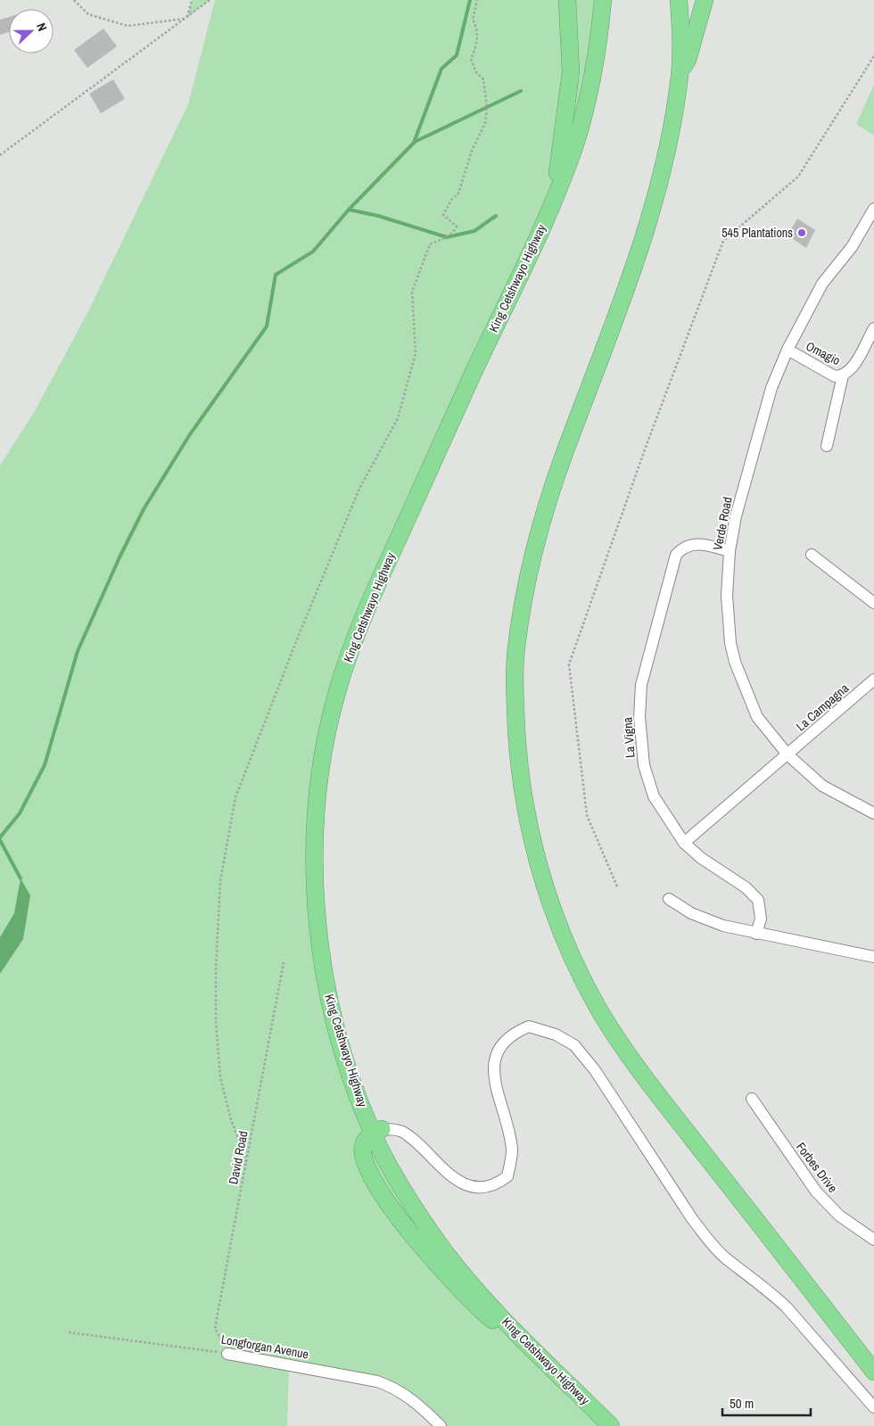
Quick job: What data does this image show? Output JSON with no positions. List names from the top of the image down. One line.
{"streets":{"highway":["King Cetshwayo Highway"],"street":["Omagio","Verde Road","La Campagna","La Vigna","Forbes Drive","Longforgan Avenue"],"path":["David Road"]},"crossings":[["Omagio","Verde Road"],["Verde Road","La Campagna"],["Verde Road","La Vigna"],["La Campagna","La Vigna"],["David Road","Longforgan Avenue"]],"places":["545 Plantations"],"scale_bar":"50 m","north":"right"}
